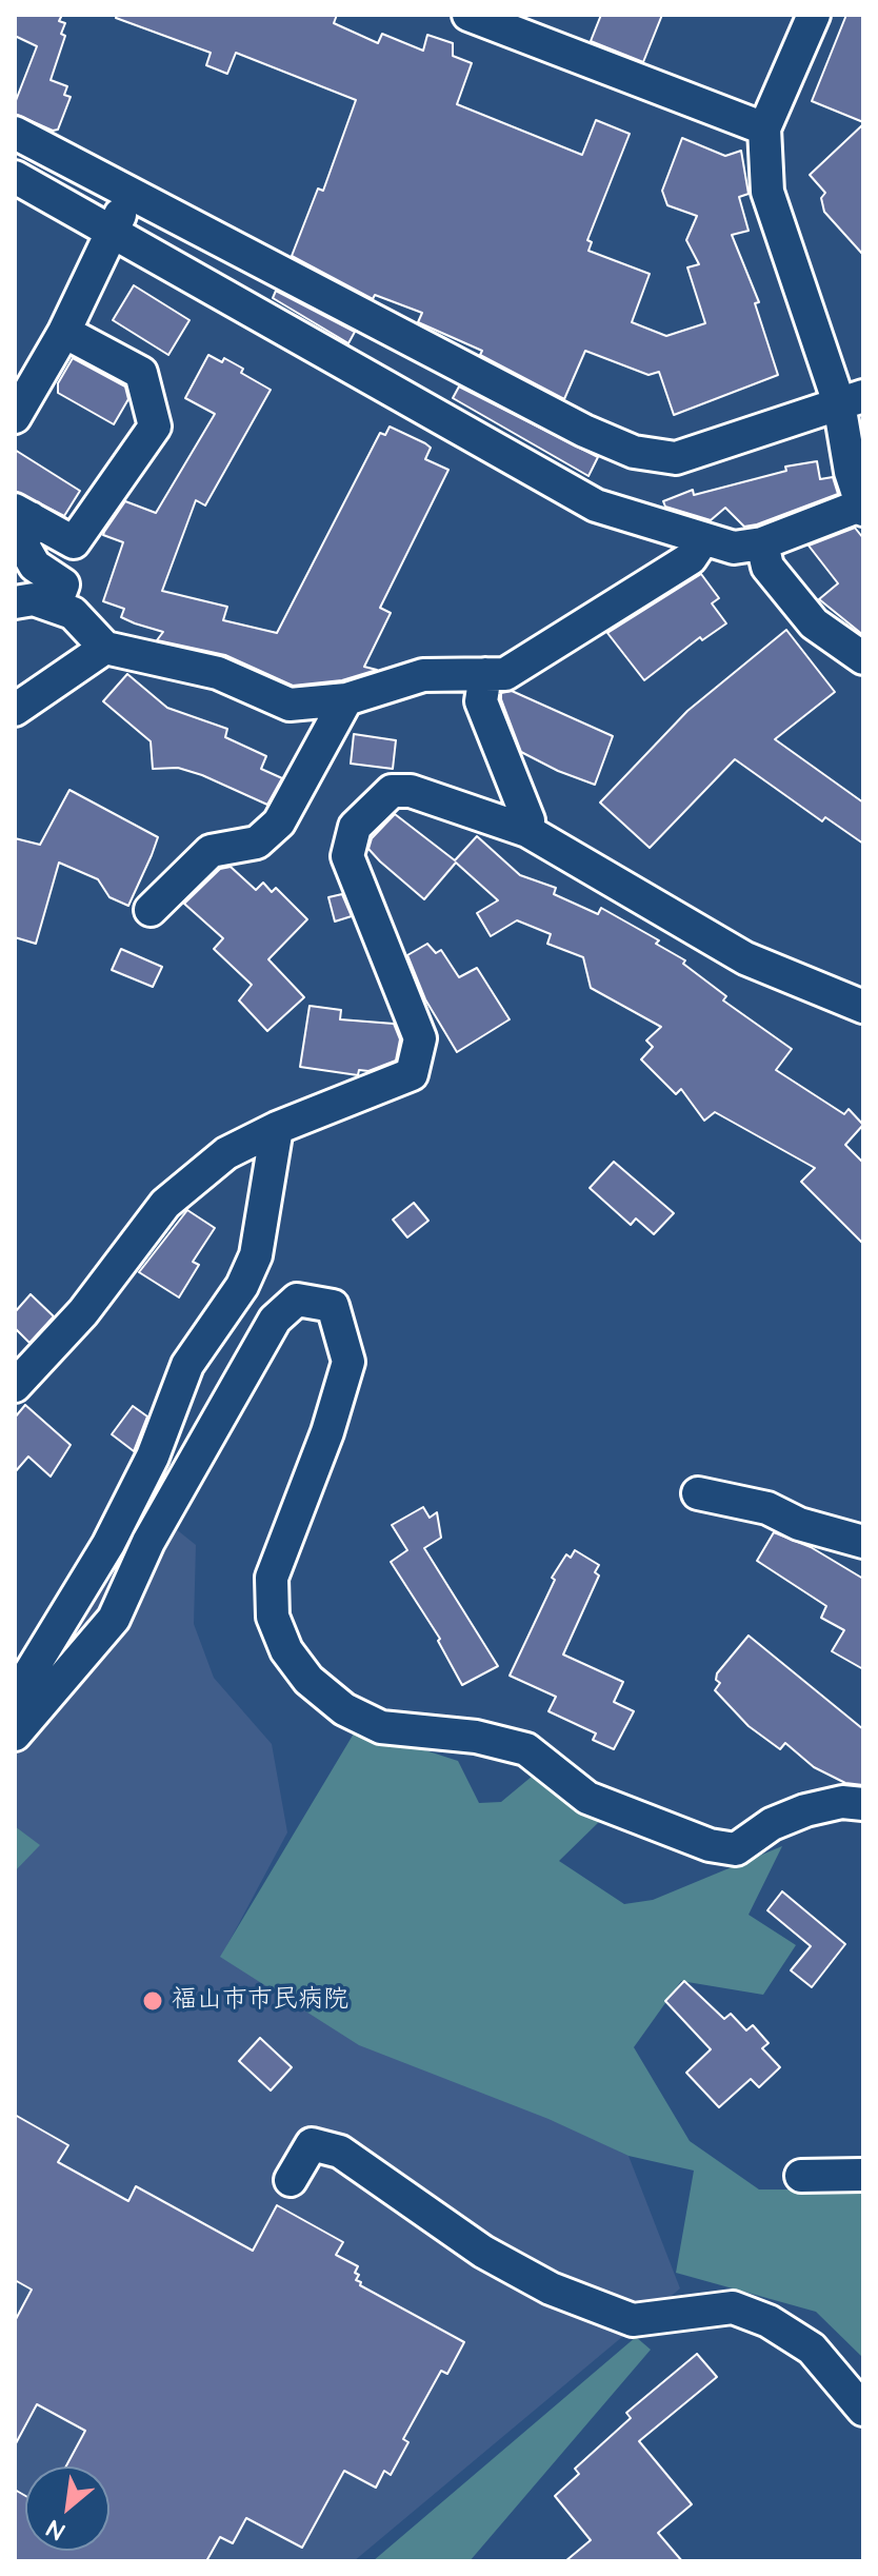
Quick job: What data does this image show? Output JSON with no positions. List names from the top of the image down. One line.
{"places":["福山市市民病院"],"north":"bottom left"}
